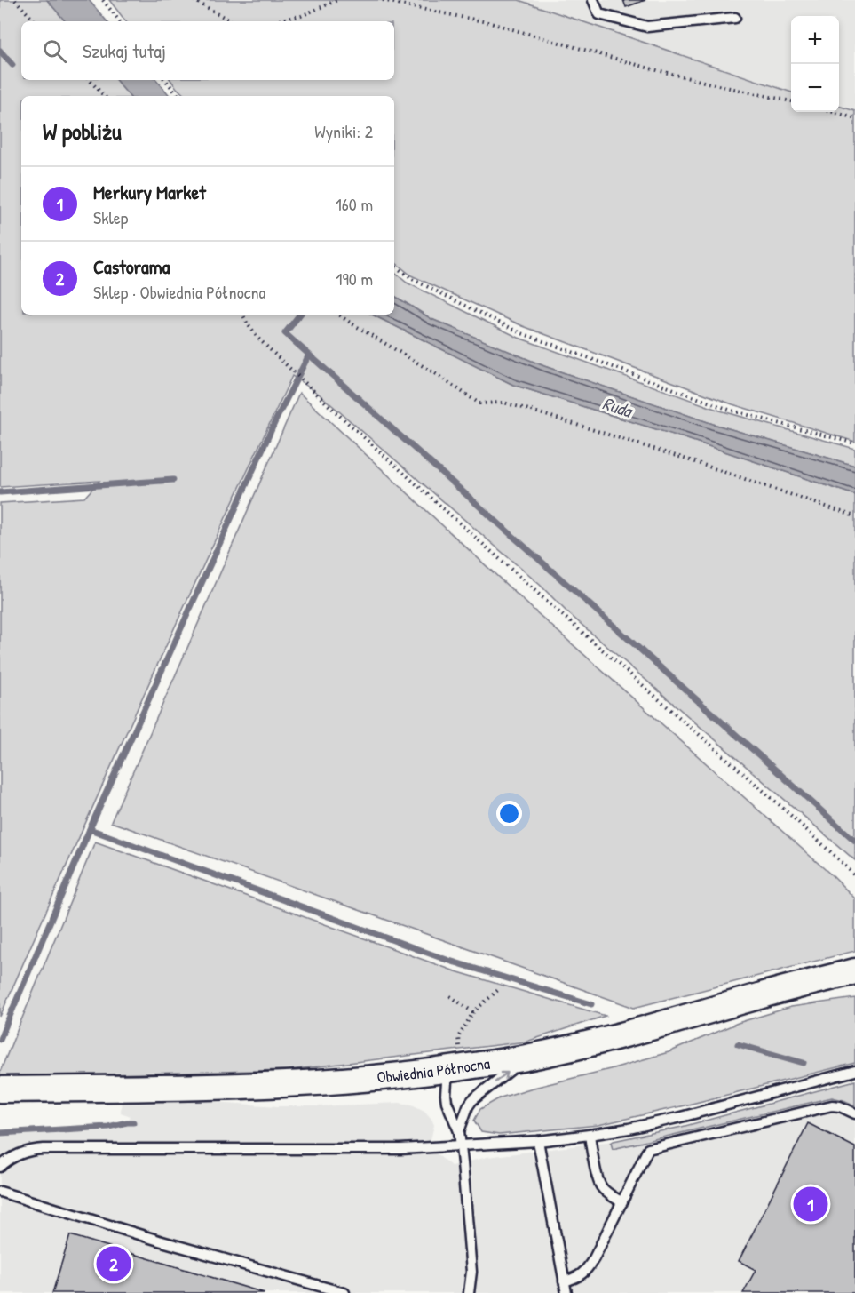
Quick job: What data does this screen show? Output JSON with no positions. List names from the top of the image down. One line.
{"streets":{"main road":["Obwiednia Północna"]},"water":["Ruda"],"page":{"map_buttons":["+","−"],"search":"Szukaj tutaj","heading":["W pobliżu","Wyniki: 2"],"list":[{"mark":"1","name":"Merkury Market","note":"Sklep","value":"160 m"},{"mark":"2","name":"Castorama","note":"Sklep · Obwiednia Północna","value":"190 m"}],"pins":["1","2"]}}
